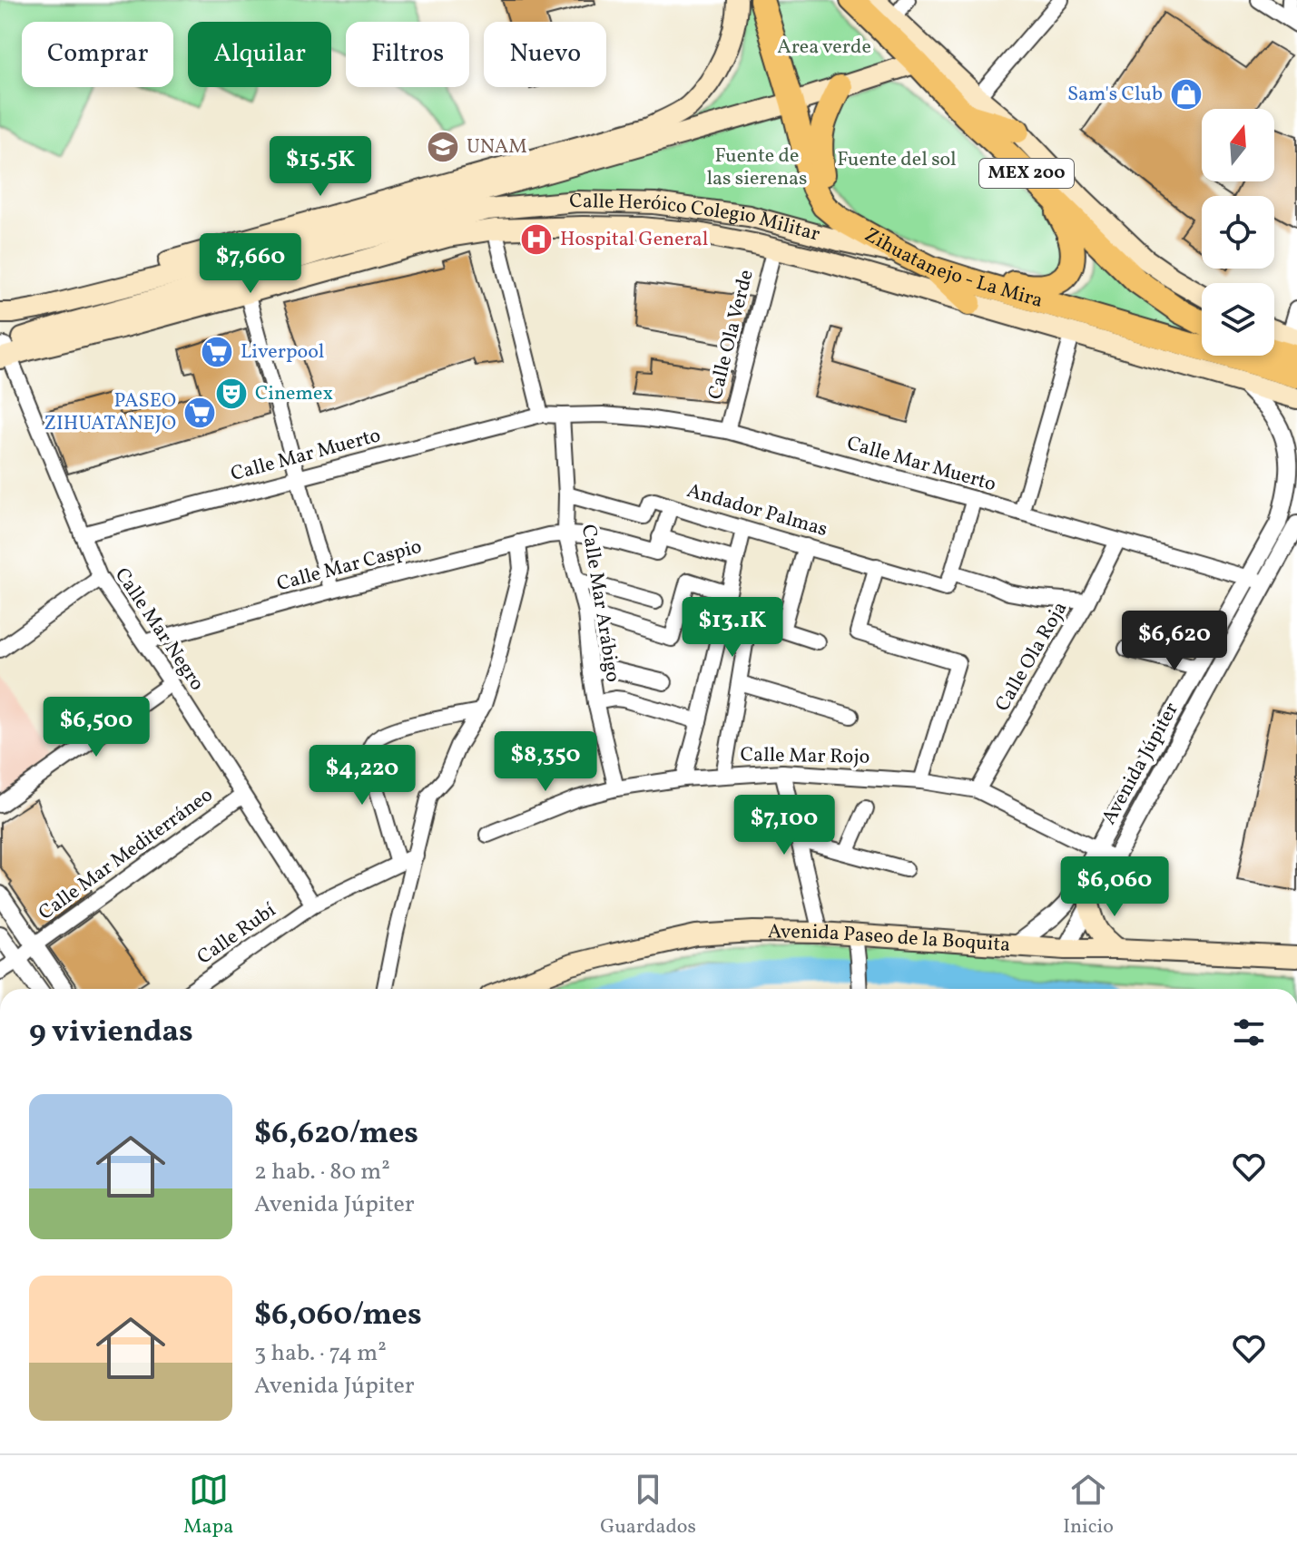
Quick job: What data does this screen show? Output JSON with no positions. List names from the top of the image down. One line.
{"streets":{"highway":["MEX 200","Zihuatanejo - La Mira"],"main road":["Calle Heróico Colegio Militar","Avenida Paseo de la Boquita"],"street":["Calle Ola Verde","Calle Mar Muerto","Andador Palmas","Calle Mar Caspio","Calle Mar Arábigo","Calle Mar Negro","Calle Ola Roja","Calle Mar Rojo","Avenida Júpiter","Calle Mar Mediterráneo","Calle Rubí"]},"crossings":[["Calle Heróico Colegio Militar","Zihuatanejo - La Mira"],["Calle Heróico Colegio Militar","Calle Mar Negro"],["Calle Ola Verde","Calle Mar Muerto"],["Calle Mar Muerto","Calle Mar Arábigo"],["Calle Mar Muerto","Calle Mar Negro"],["Calle Mar Muerto","Calle Ola Roja"],["Calle Mar Muerto","Avenida Júpiter"],["Andador Palmas","Calle Mar Arábigo"],["Calle Mar Caspio","Calle Mar Arábigo"],["Calle Mar Caspio","Calle Mar Negro"],["Calle Mar Arábigo","Calle Mar Rojo"],["Calle Mar Negro","Calle Mar Mediterráneo"],["Calle Mar Negro","Calle Rubí"],["Calle Ola Roja","Calle Mar Rojo"],["Calle Mar Rojo","Avenida Júpiter"],["Avenida Júpiter","Avenida Paseo de la Boquita"]],"parks":["Area verde","Fuente de las sierenas","Fuente del sol"],"places":{"shop":["Sam's Club"],"school or university":["UNAM"],"hospital":["Hospital General"],"supermarket":["Liverpool","PASEO ZIHUATANEJO"],"theatre":["Cinemex"]},"north":"top","page":{"chip":["Comprar","Alquilar","Filtros","Nuevo"],"price":["$15.5K","$7,660","$13.1K","$6,620","$6,500","$8,350","$4,220","$7,100","$6,060"],"heading":"9 viviendas","list":[{"name":"$6,620/mes","note":"2 hab. · 80 m² · Avenida Júpiter"},{"name":"$6,060/mes","note":"3 hab. · 74 m² · Avenida Júpiter"}],"tabs":["Mapa","Guardados","Inicio"]}}
